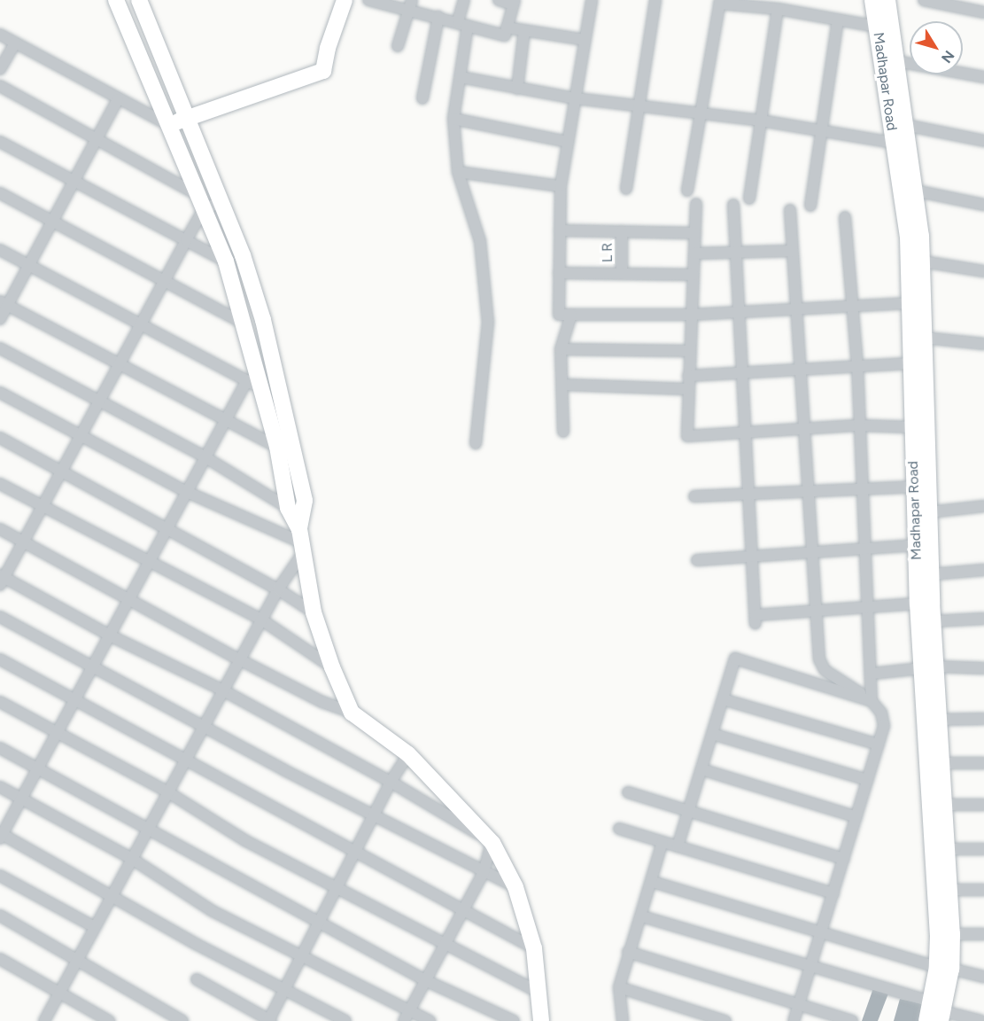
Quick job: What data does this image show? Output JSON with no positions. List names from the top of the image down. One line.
{"streets":{"main road":["Madhapar Road"],"street":["L R"]},"north":"bottom right"}
